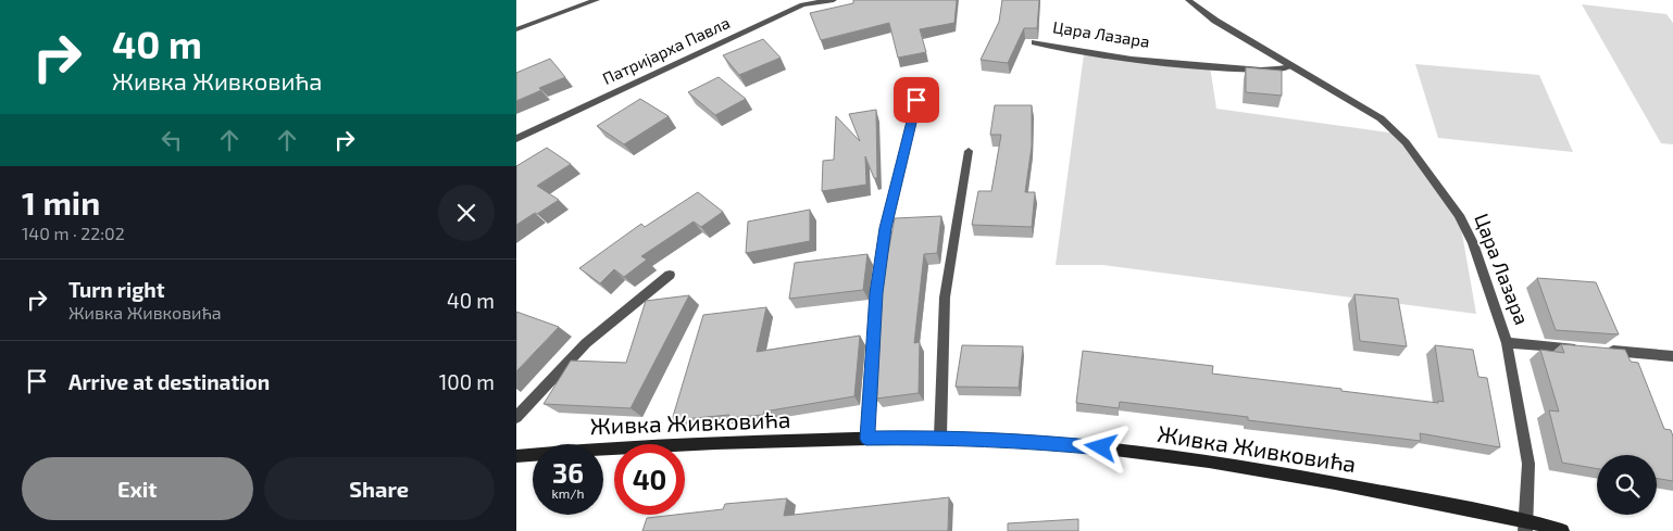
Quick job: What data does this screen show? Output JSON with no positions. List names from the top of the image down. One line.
{"streets":{"street":["Цара Лазара","Патријарха Павла","Живка Живковића"]},"crossings":[["Цара Лазара","Живка Живковића"]],"page":{"turn":["40 m","Живка Живковића"],"heading":["1 min","140 m · 22:02"],"list":[{"name":"Turn right","note":"Живка Живковића","value":"40 m"},{"name":"Arrive at destination","value":"100 m"}],"speed":"36 km/h","limit":"40","buttons":["Exit","Share"]}}
